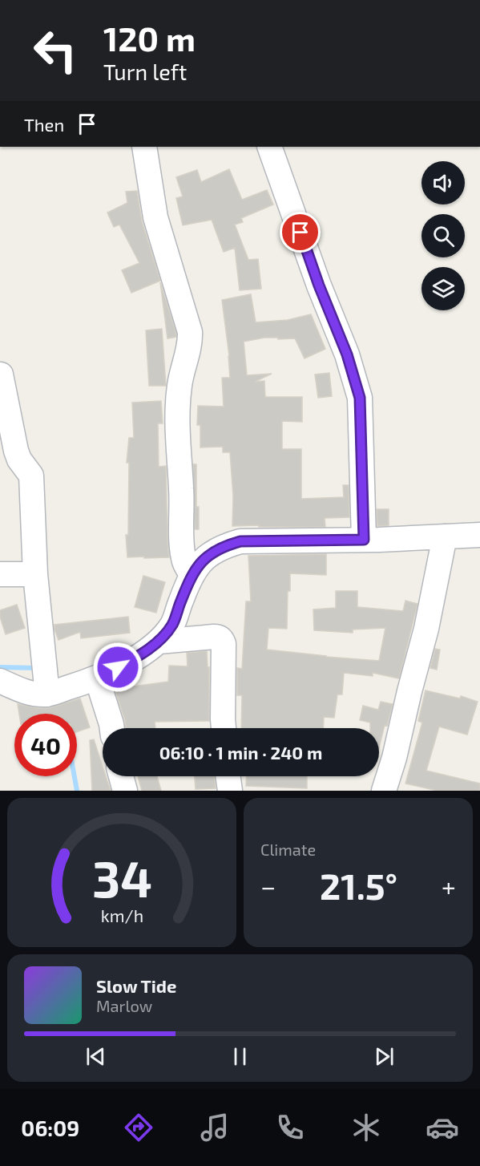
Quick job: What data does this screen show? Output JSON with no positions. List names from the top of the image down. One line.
{"page":{"turn":["120 m","Turn left"],"then":"Then","limit":"40","trip":"06:10 · 1 min · 240 m","tile":"Climate","heat":["−","21.5°","+"],"song":["Slow Tide","Marlow"],"tabs":"06:09","gauge":["34","km/h"]}}
